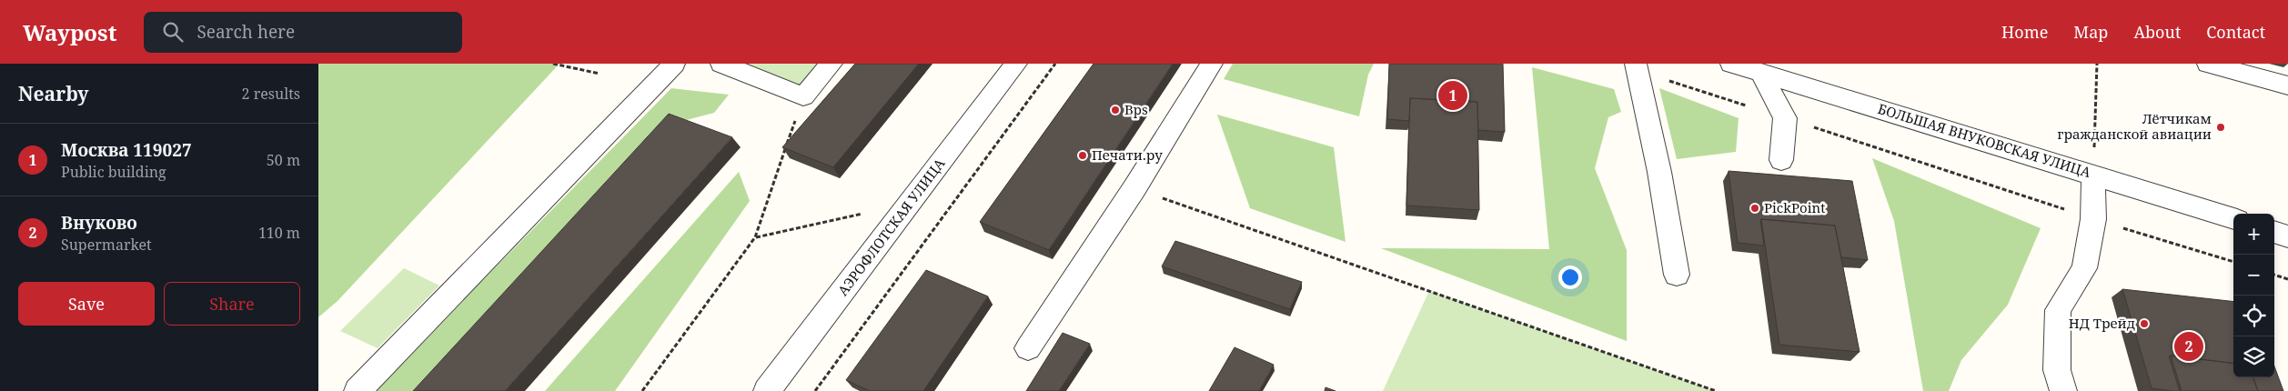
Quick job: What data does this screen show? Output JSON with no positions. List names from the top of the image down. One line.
{"streets":{"street":["БОЛЬШАЯ ВНУКОВСКАЯ УЛИЦА","АЭРОФЛОТСКАЯ УЛИЦА"]},"places":["Bps","Лётчикам гражданской авиации","Печати.ру","PickPoint","НД Трейд"],"page":{"header":"Waypost","search":"Search here","nav":["Home","Map","About","Contact"],"heading":["Nearby","2 results"],"pins":["1","2"],"list":[{"mark":"1","name":"Москва 119027","note":"Public building","value":"50 m"},{"mark":"2","name":"Внуково","note":"Supermarket","value":"110 m"}],"map_buttons":["+","−"],"buttons":["Save","Share"]}}
